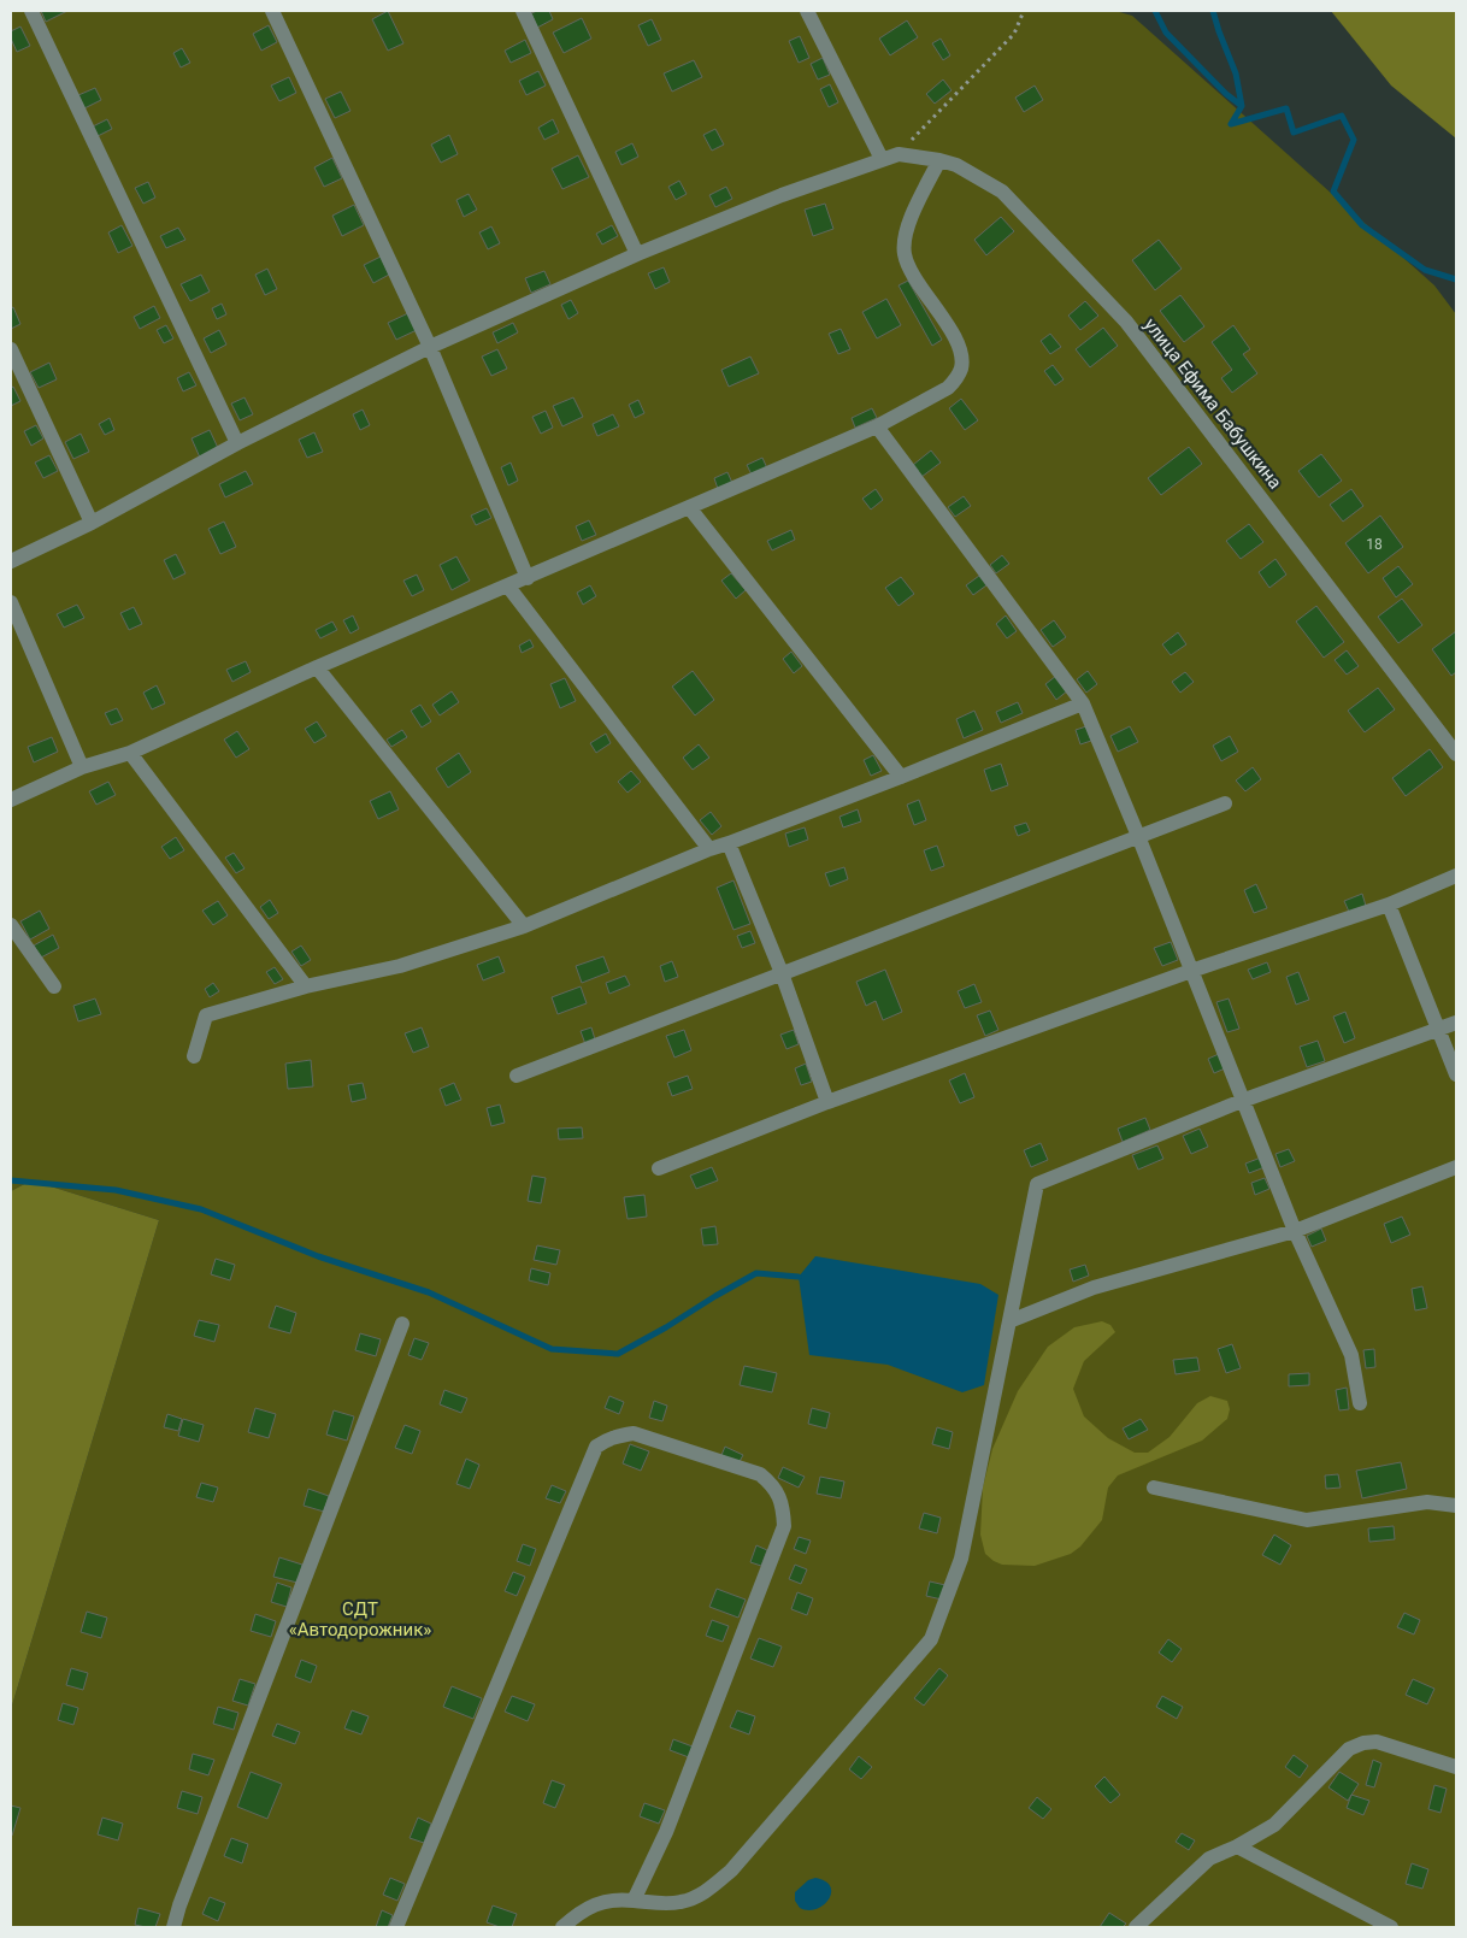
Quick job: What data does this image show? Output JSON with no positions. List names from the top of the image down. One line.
{"streets":{"street":["улица Ефима Бабушкина"]},"parks":["СДТ «Автодорожник»"],"house_numbers":["18"]}
